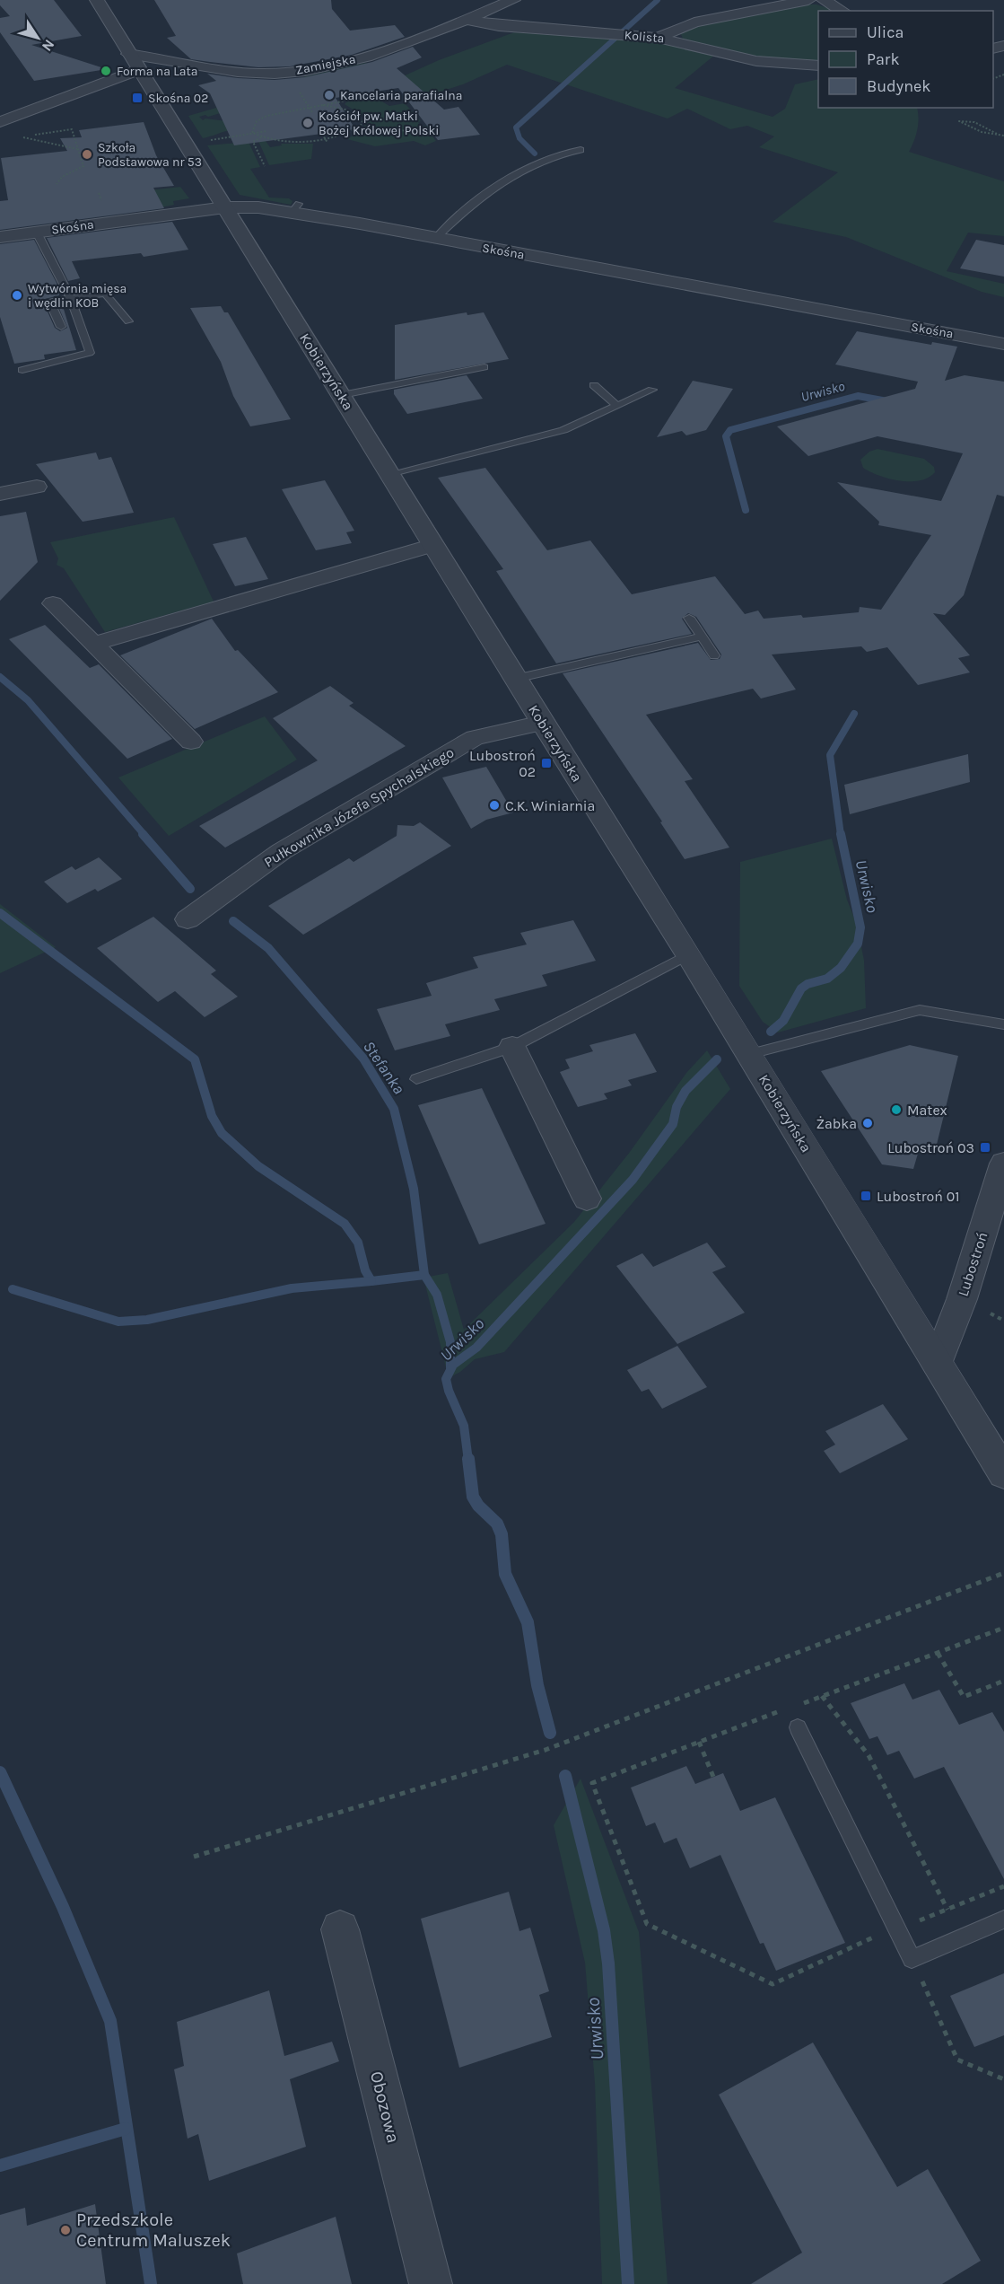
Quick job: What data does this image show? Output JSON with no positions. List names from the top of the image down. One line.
{"streets":{"street":["Kolista","Zamiejska","Skośna","Kobierzyńska","Pułkownika Józefa Spychalskiego","Lubostroń","Obozowa"]},"crossings":[["Kolista","Zamiejska"],["Zamiejska","Kobierzyńska"],["Skośna","Kobierzyńska"],["Kobierzyńska","Pułkownika Józefa Spychalskiego"],["Kobierzyńska","Lubostroń"]],"water":["Urwisko","Stefanka"],"places":{"other":["Forma na Lata","Kancelaria parafialna","Kościół pw. Matki Bożej Królowej Polski","Szkoła Podstawowa nr 53","Wytwórnia mięsa i wędlin KOB","C.K. Winiarnia","Matex","Żabka","Przedszkole Centrum Maluszek"],"transit":["Skośna 02","Lubostroń 02","Lubostroń 03","Lubostroń 01"]},"legend":["Ulica","Park","Budynek"],"north":"bottom right"}
